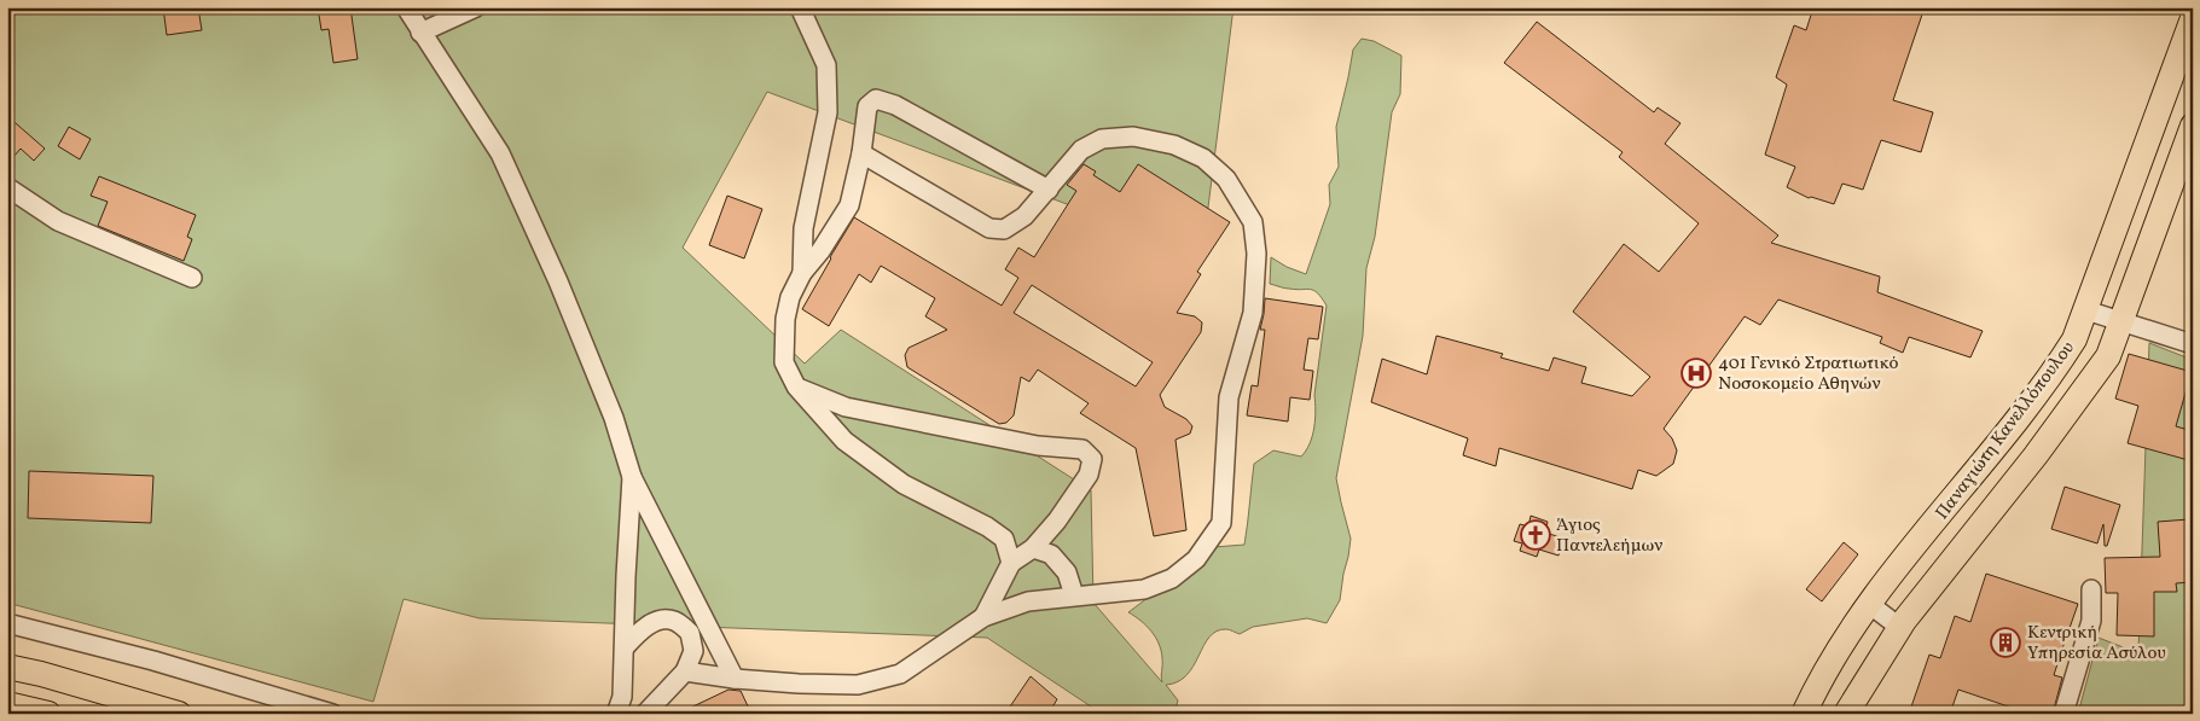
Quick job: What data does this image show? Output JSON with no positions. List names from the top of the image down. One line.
{"streets":{"main road":["Παναγιώτη Κανελλόπουλου"]},"places":{"hospital":["401 Γενικό Στρατιωτικό Νοσοκομείο Αθηνών"],"church":["Άγιος Παντελεήμων"],"building":["Κεντρική Υπηρεσία Ασύλου"]}}
